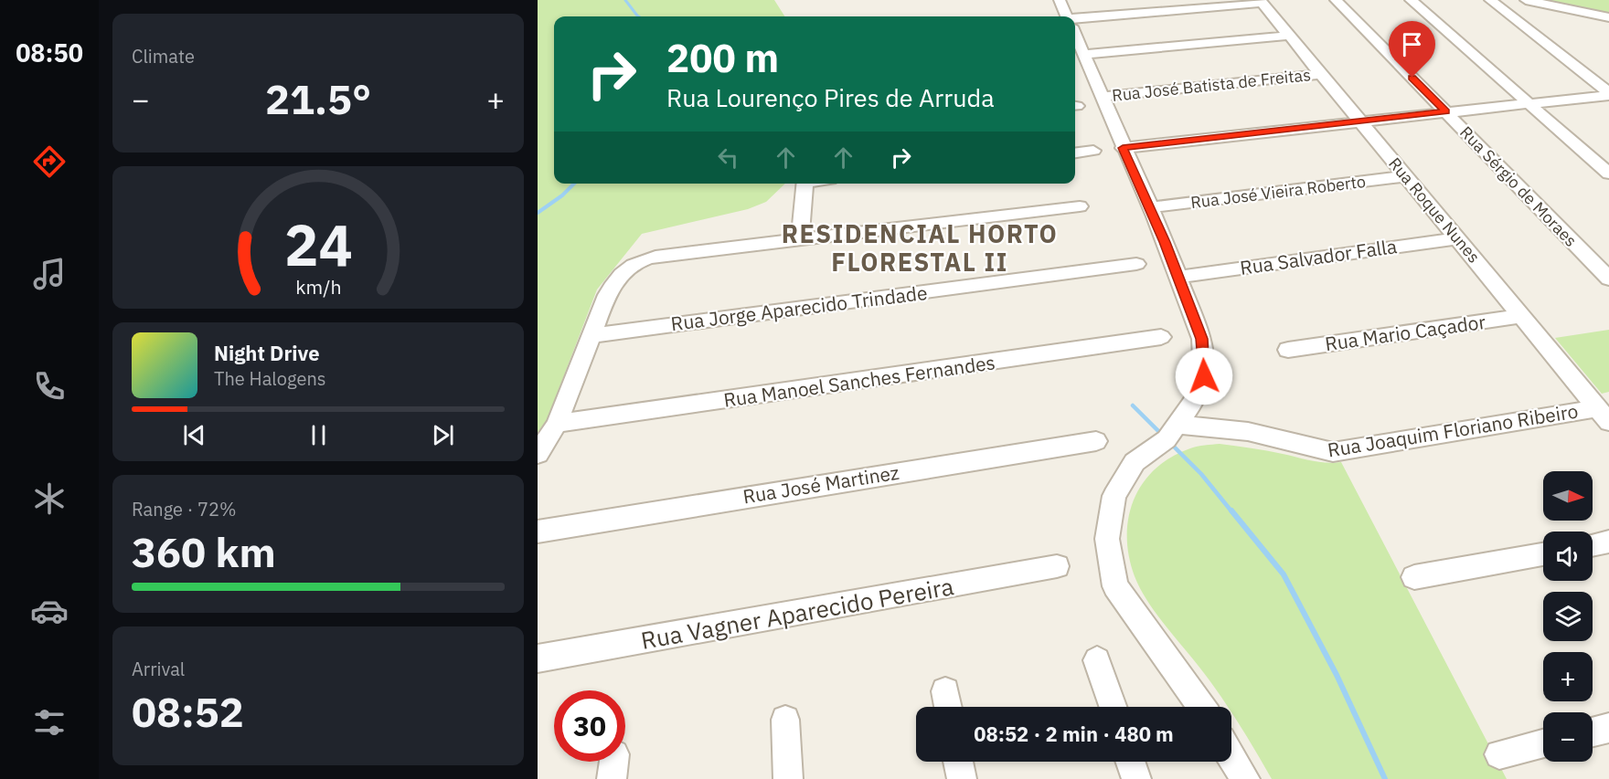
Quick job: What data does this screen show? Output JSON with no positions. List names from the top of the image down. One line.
{"streets":{"street":["Rua José Batista de Freitas","Rua Sérgio de Moraes","Rua José Vieira Roberto","Rua Roque Nunes","Rua Salvador Falla","Rua Jorge Aparecido Trindade","Rua Mario Caçador","Rua Manoel Sanches Fernandes","Rua Joaquim Floriano Ribeiro","Rua José Martinez","Rua Vagner Aparecido Pereira"]},"crossings":[["Rua José Batista de Freitas","Rua Roque Nunes"],["Rua José Vieira Roberto","Rua Roque Nunes"],["Rua Roque Nunes","Rua Salvador Falla"],["Rua Roque Nunes","Rua Mario Caçador"],["Rua Roque Nunes","Rua Joaquim Floriano Ribeiro"]],"districts":["RESIDENCIAL HORTO FLORESTAL II"],"north":"right","page":{"tabs":"08:50","tile":["Climate",["Range · 72%","360 km"],["Arrival","08:52"]],"turn":["200 m","Rua Lourenço Pires de Arruda"],"heat":["−","21.5°","+"],"song":["Night Drive","The Halogens"],"map_buttons":["+","−"],"limit":"30","trip":"08:52 · 2 min · 480 m","gauge":["24","km/h"]}}
